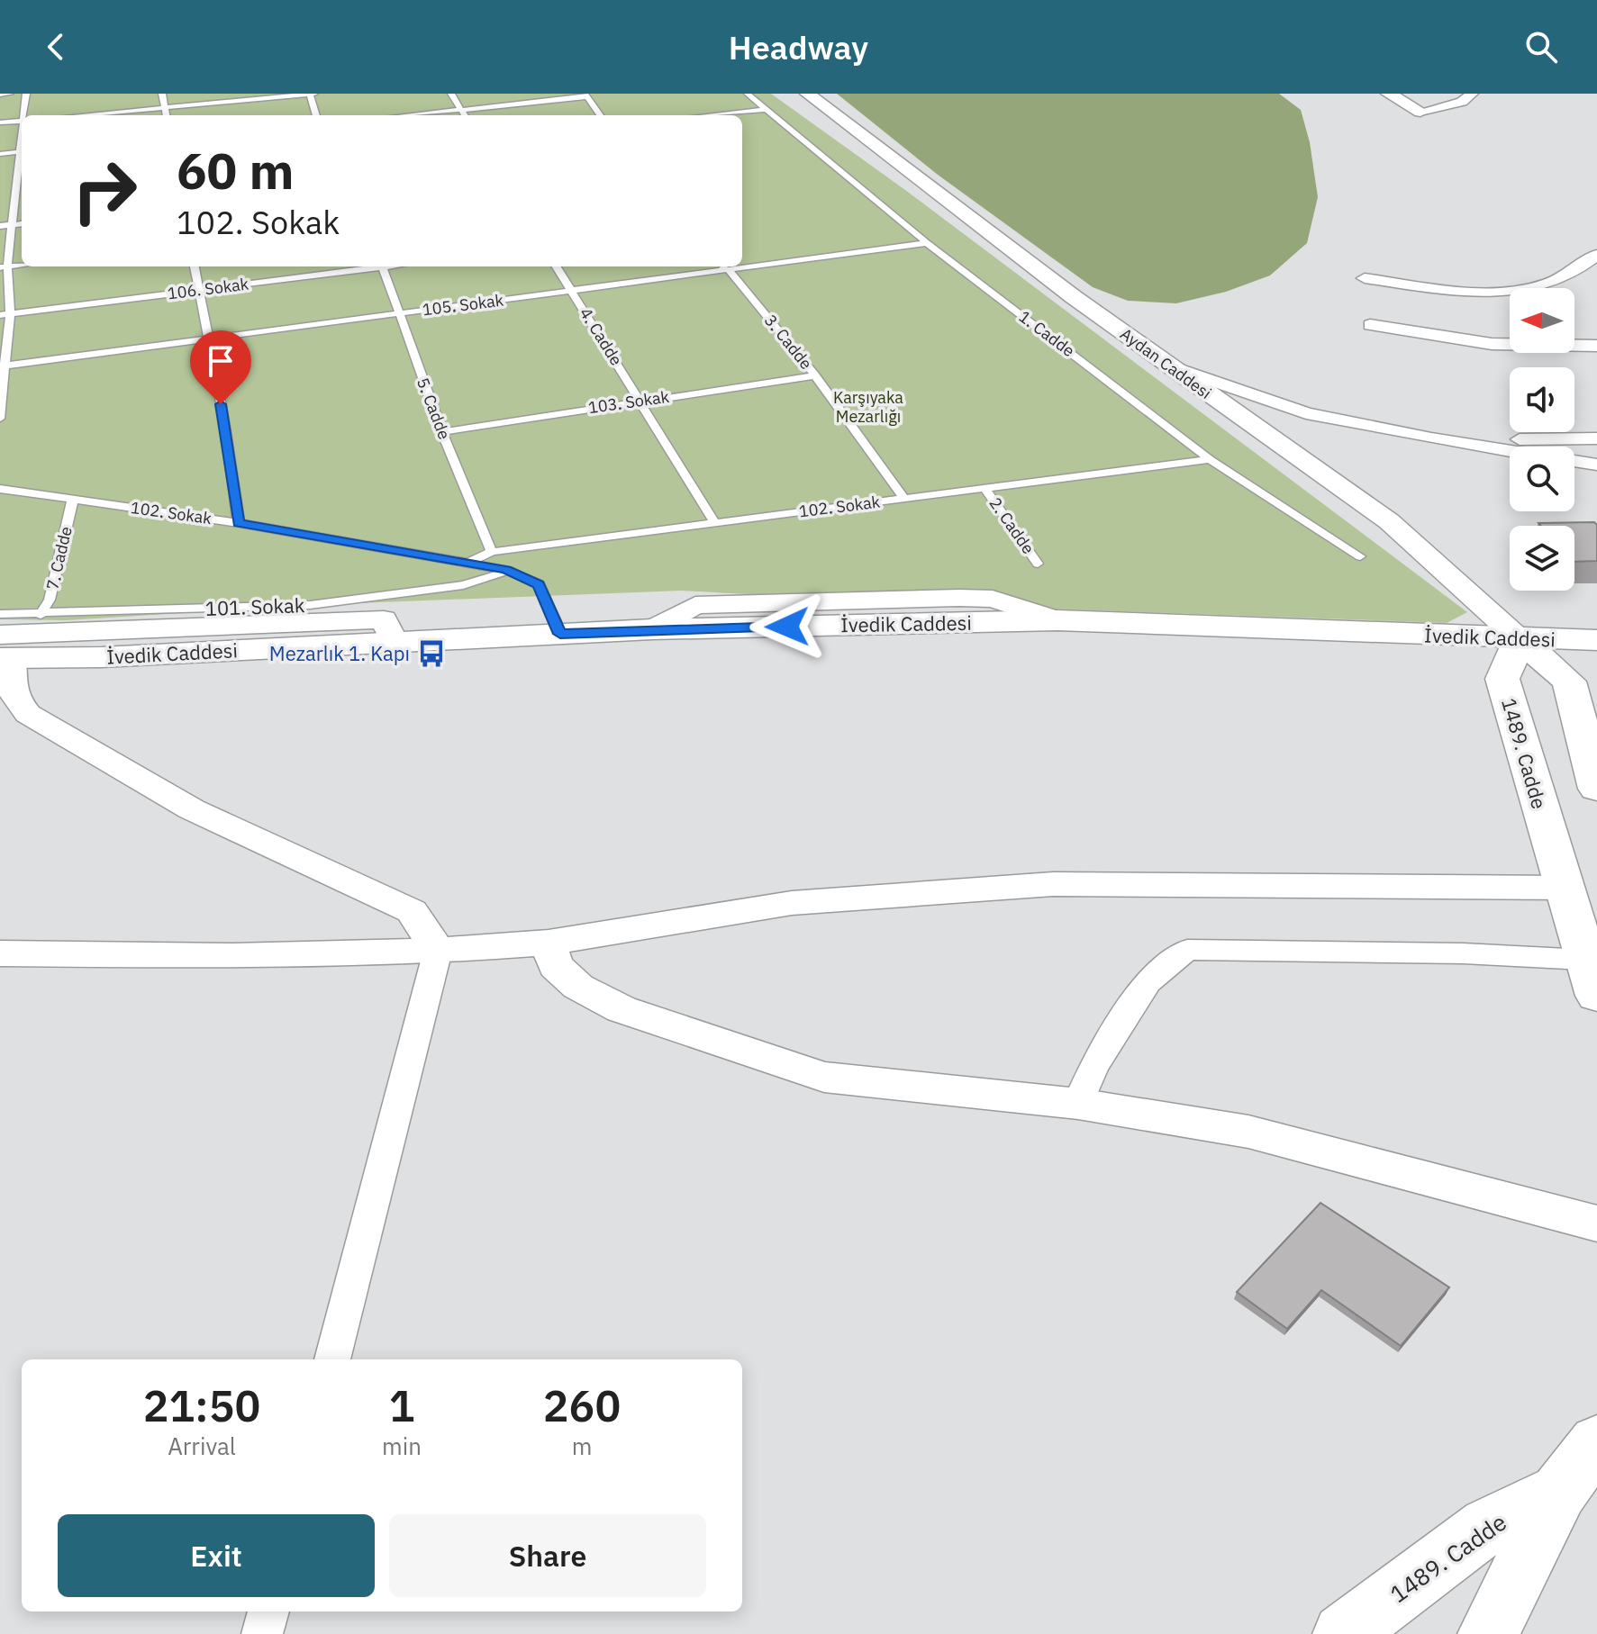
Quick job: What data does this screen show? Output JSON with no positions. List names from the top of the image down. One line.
{"streets":{"main road":["İvedik Caddesi","1489. Cadde"],"street":["Aydan Caddesi"],"lane":["106. Sokak","105. Sokak","1. Cadde","4. Cadde","3. Cadde","103. Sokak","5. Cadde","102. Sokak","2. Cadde","7. Cadde","101. Sokak"]},"crossings":[["105. Sokak","1. Cadde"],["105. Sokak","4. Cadde"],["105. Sokak","3. Cadde"],["105. Sokak","5. Cadde"],["1. Cadde","102. Sokak"],["4. Cadde","103. Sokak"],["4. Cadde","102. Sokak"],["3. Cadde","103. Sokak"],["3. Cadde","102. Sokak"],["Aydan Caddesi","İvedik Caddesi"],["Aydan Caddesi","1489. Cadde"],["103. Sokak","5. Cadde"],["5. Cadde","102. Sokak"],["102. Sokak","2. Cadde"],["102. Sokak","7. Cadde"],["102. Sokak","101. Sokak"],["102. Sokak","İvedik Caddesi"],["7. Cadde","101. Sokak"],["İvedik Caddesi","1489. Cadde"]],"parks":["Karşıyaka Mezarlığı"],"places":{"bus stop":["Mezarlık 1. Kapı"]},"north":"left","page":{"header":"Headway","turn":["60 m","102. Sokak"],"eta":["21:50","Arrival","1","min","260","m"],"buttons":["Exit","Share"]}}
